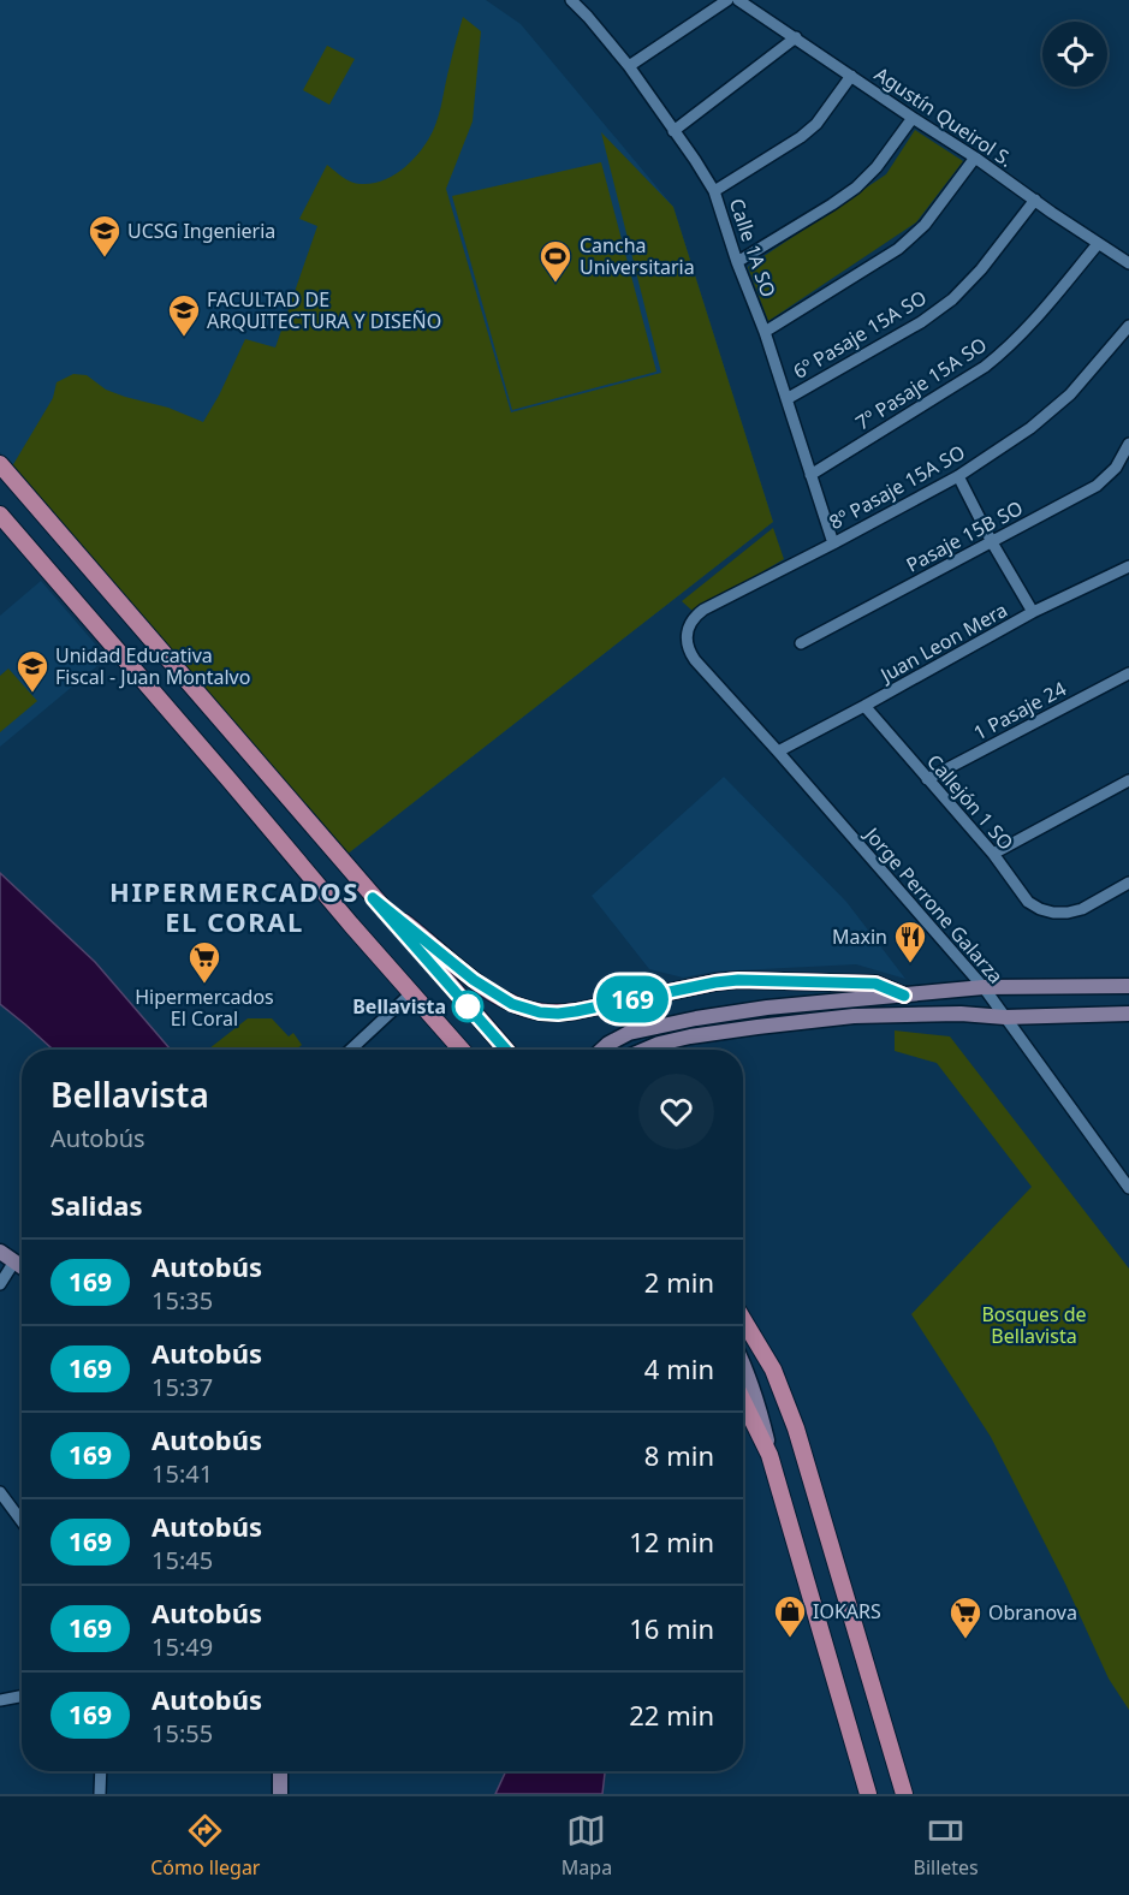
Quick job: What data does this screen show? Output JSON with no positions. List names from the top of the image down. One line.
{"streets":{"street":["Agustín Queirol S.","Calle 1A SO","6º Pasaje 15A SO","7º Pasaje 15A SO","8º Pasaje 15A SO","Pasaje 15B SO","Juan Leon Mera","1 Pasaje 24","Callejón 1 SO","Jorge Perrone Galarza"]},"crossings":[["Agustín Queirol S.","6º Pasaje 15A SO"],["Agustín Queirol S.","7º Pasaje 15A SO"],["Calle 1A SO","6º Pasaje 15A SO"],["Calle 1A SO","7º Pasaje 15A SO"],["Calle 1A SO","8º Pasaje 15A SO"],["8º Pasaje 15A SO","Jorge Perrone Galarza"],["Juan Leon Mera","Callejón 1 SO"],["Juan Leon Mera","Jorge Perrone Galarza"],["1 Pasaje 24","Callejón 1 SO"]],"districts":["HIPERMERCADOS EL CORAL"],"parks":["Bosques de Bellavista"],"places":{"school or university":["UCSG Ingenieria","FACULTAD DE ARQUITECTURA Y DISEÑO","Unidad Educativa Fiscal - Juan Montalvo"],"sports":["Cancha Universitaria"],"restaurant":["Maxin"],"supermarket":["Hipermercados El Coral","Obranova"],"other":["Bellavista"],"shop":["IOKARS"]},"lines":["bus line 169"],"page":{"on_map":"169","heading":[["Bellavista","Autobús"],"Salidas"],"list":[{"mark":"169","name":"Autobús","note":"15:35","value":"2 min"},{"mark":"169","name":"Autobús","note":"15:37","value":"4 min"},{"mark":"169","name":"Autobús","note":"15:41","value":"8 min"},{"mark":"169","name":"Autobús","note":"15:45","value":"12 min"},{"mark":"169","name":"Autobús","note":"15:49","value":"16 min"},{"mark":"169","name":"Autobús","note":"15:55","value":"22 min"}],"tabs":["Cómo llegar","Mapa","Billetes"]}}
